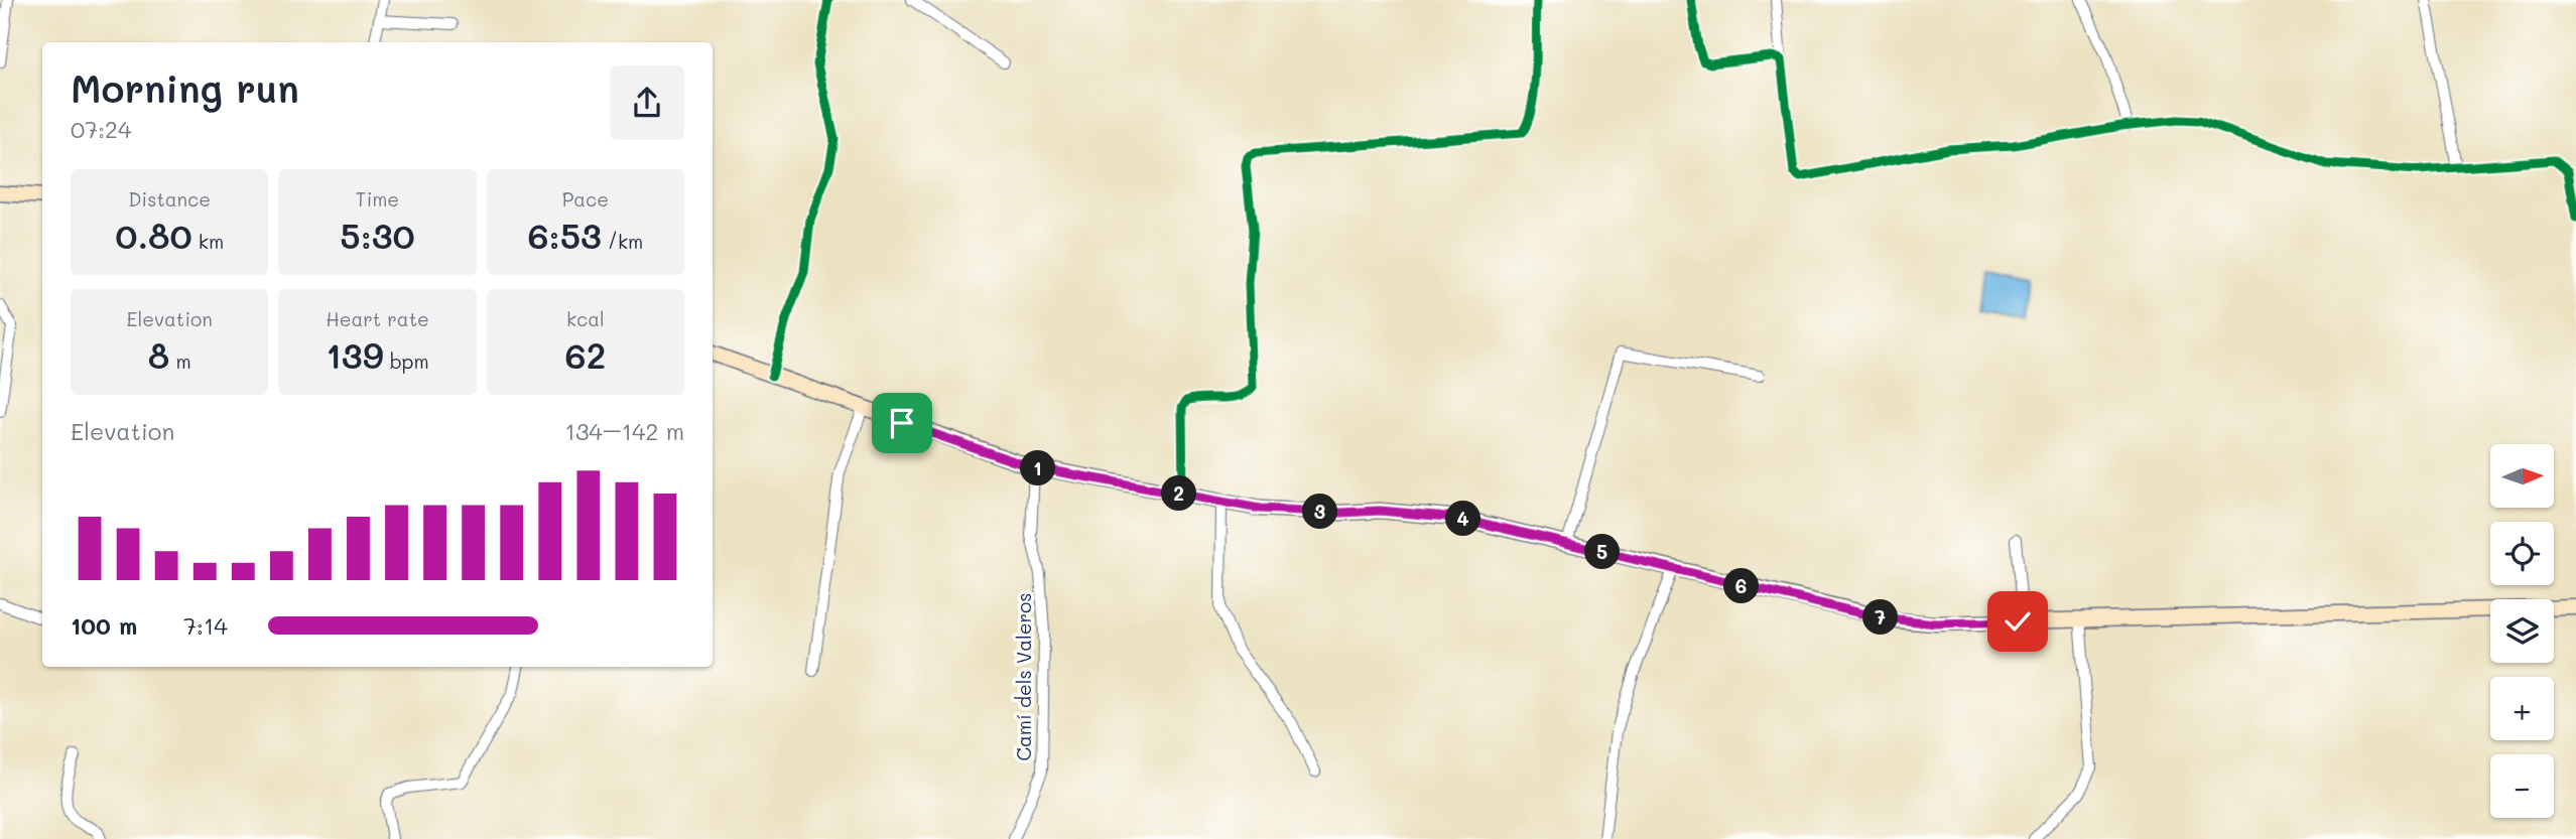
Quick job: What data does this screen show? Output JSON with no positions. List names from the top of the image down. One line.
{"streets":{"street":["Camí dels Valeros"]},"north":"right","page":{"heading":["Morning run","07:24"],"stats":[["Distance","0.80 km"],["Time","5:30"],["Pace","6:53 /km"],["Elevation","8 m"],["Heart rate","139 bpm"],["kcal","62"]],"chart":["Elevation","134–142 m"],"map_buttons":["+","−"],"pins":["1","2","3","4","5","6","7"],"list":[{"name":"100 m","note":"7:14"}]}}
